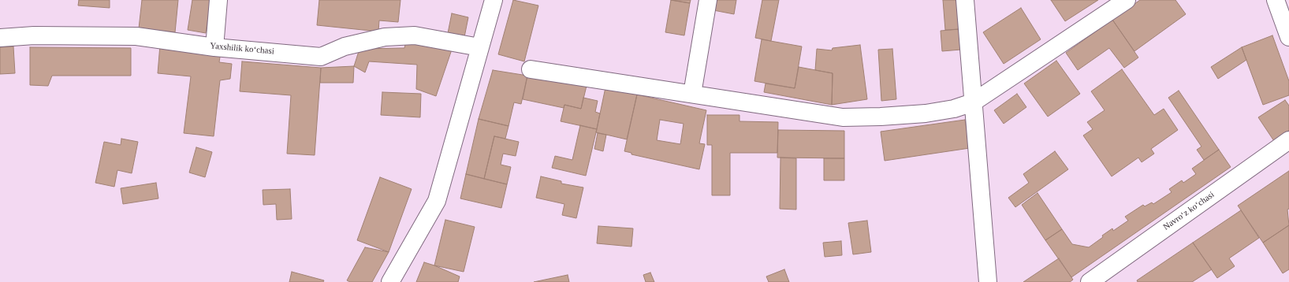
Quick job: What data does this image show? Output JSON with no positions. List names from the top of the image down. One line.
{"streets":{"street":["Yaxshilik koʻchasi","Navroʻz koʻchasi"]}}
